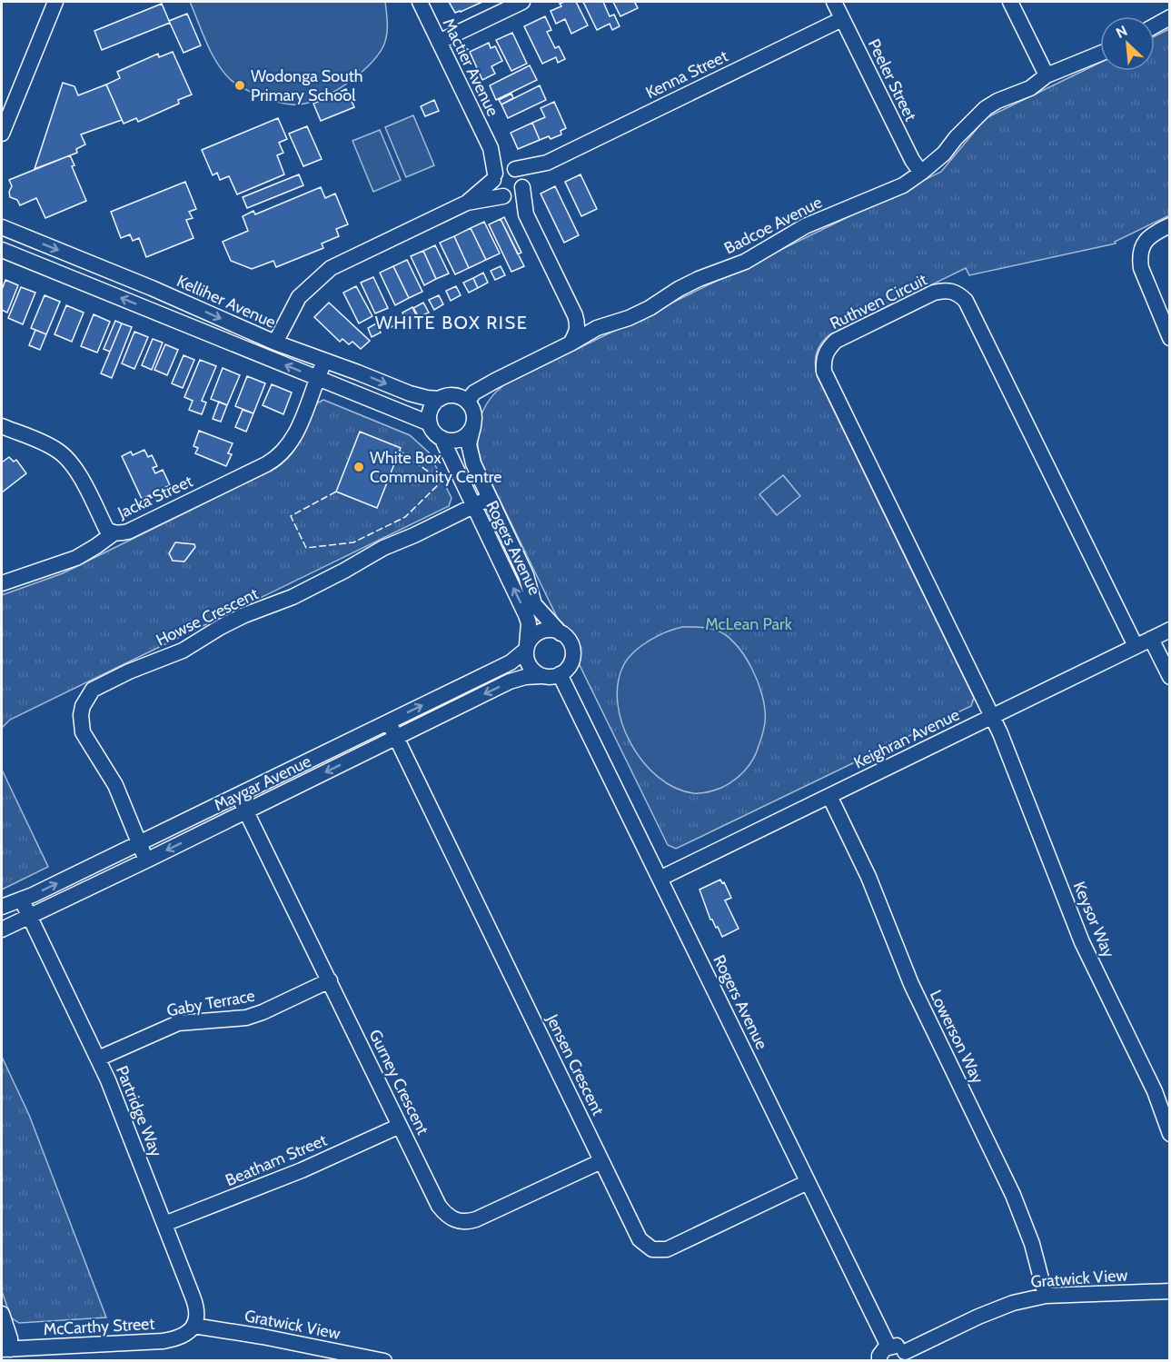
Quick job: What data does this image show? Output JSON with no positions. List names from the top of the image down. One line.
{"streets":{"street":["Mactier Avenue","Kenna Street","Peeler Street","Badcoe Avenue","Kelliher Avenue","Ruthven Circuit","Jacka Street","Rogers Avenue","Howse Crescent","Keighran Avenue","Maygar Avenue","Keysor Way","Gaby Terrace","Lowerson Way","Jensen Crescent","Gurney Crescent","Partridge Way","Beatham Street","Gratwick View","McCarthy Street"]},"crossings":[["Mactier Avenue","Kenna Street"],["Kenna Street","Peeler Street"],["Kenna Street","Kelliher Avenue"],["Peeler Street","Badcoe Avenue"],["Badcoe Avenue","Kelliher Avenue"],["Badcoe Avenue","Rogers Avenue"],["Kelliher Avenue","Jacka Street"],["Kelliher Avenue","Rogers Avenue"],["Ruthven Circuit","Keighran Avenue"],["Ruthven Circuit","Keysor Way"],["Rogers Avenue","Howse Crescent"],["Rogers Avenue","Keighran Avenue"],["Rogers Avenue","Maygar Avenue"],["Rogers Avenue","Jensen Crescent"],["Howse Crescent","Maygar Avenue"],["Keighran Avenue","Keysor Way"],["Keighran Avenue","Lowerson Way"],["Maygar Avenue","Jensen Crescent"],["Maygar Avenue","Gurney Crescent"],["Maygar Avenue","Partridge Way"],["Gaby Terrace","Gurney Crescent"],["Gaby Terrace","Partridge Way"],["Lowerson Way","Gratwick View"],["Jensen Crescent","Gurney Crescent"],["Gurney Crescent","Beatham Street"],["Partridge Way","Beatham Street"],["Partridge Way","Gratwick View"],["Partridge Way","McCarthy Street"],["Gratwick View","McCarthy Street"]],"districts":["WHITE BOX RISE"],"parks":["McLean Park"],"places":["Wodonga South Primary School","White Box Community Centre"],"north":"top left"}
